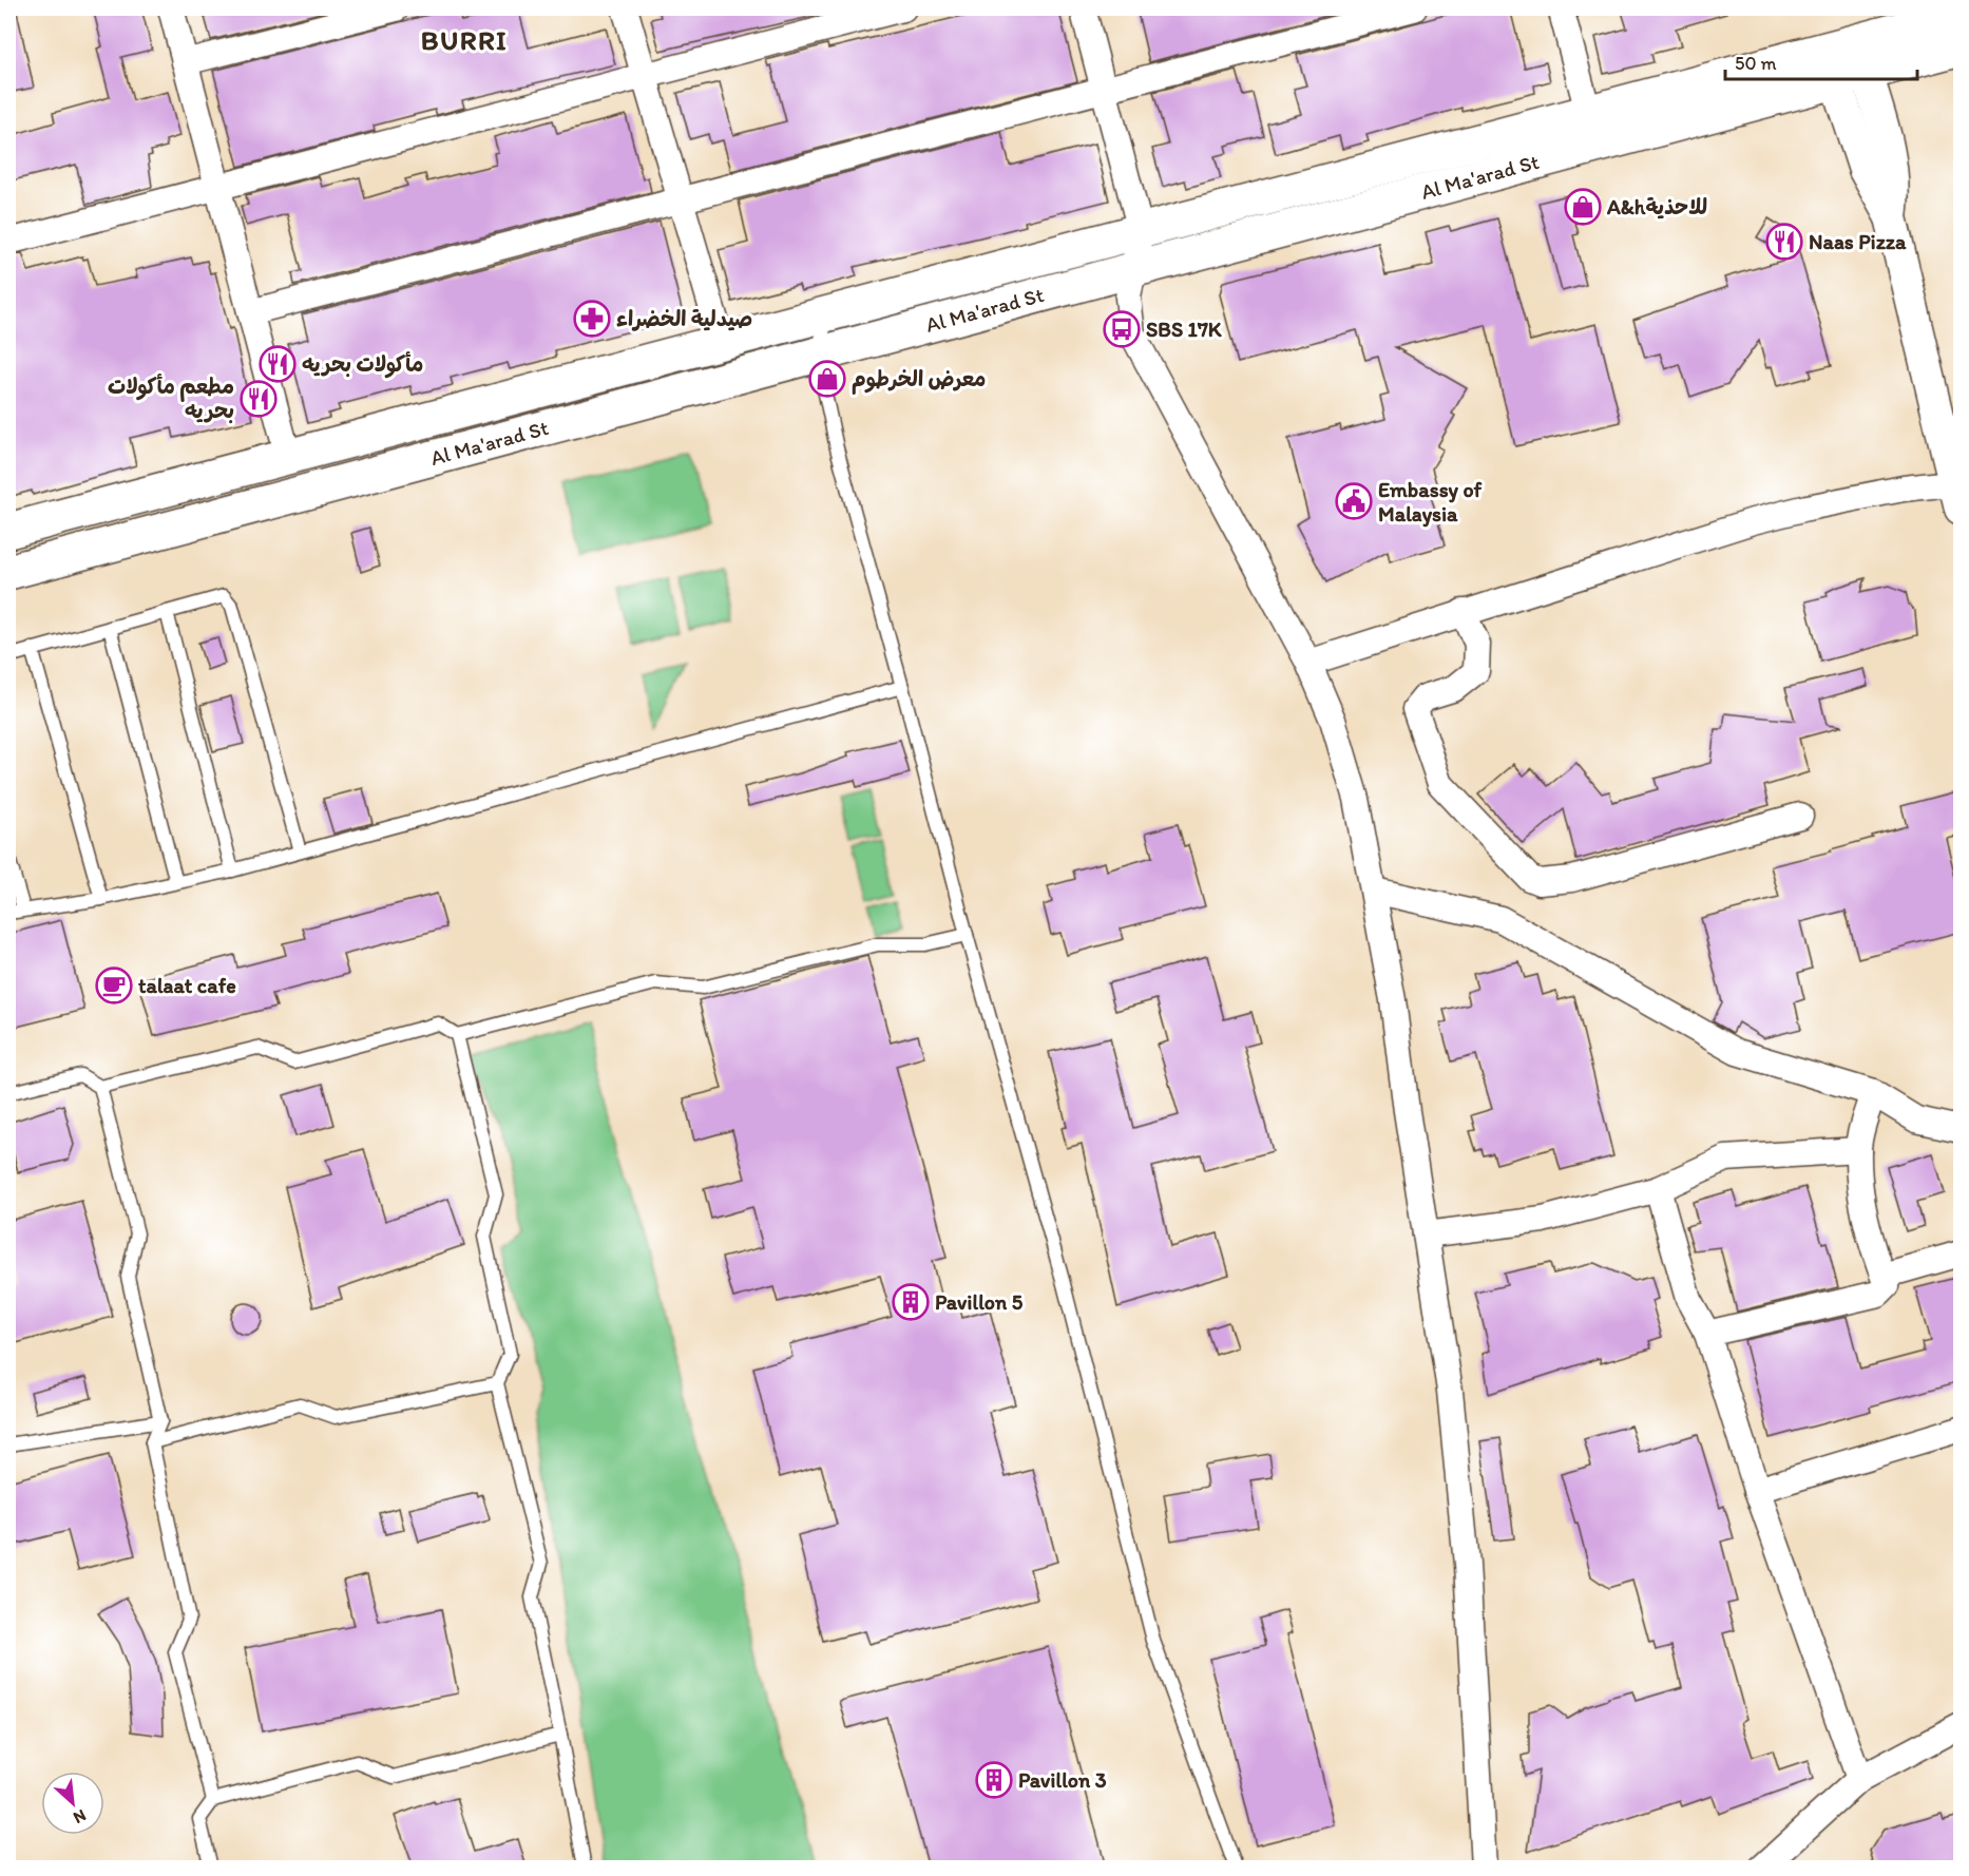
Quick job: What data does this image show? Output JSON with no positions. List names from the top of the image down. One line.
{"streets":{"main road":["Al Ma'arad St"]},"districts":["BURRI"],"places":{"shop":["A&hللاحذية","معرض الخرطوم"],"restaurant":["Naas Pizza","مأكولات بحريه","مطعم مأكولات بحريه"],"pharmacy":["صيدلية الخضراء"],"bus stop":["SBS 17K"],"public building":["Embassy of Malaysia"],"cafe":["talaat cafe"],"building":["Pavillon 5","Pavillon 3"]},"scale_bar":"50 m","north":"bottom right"}
